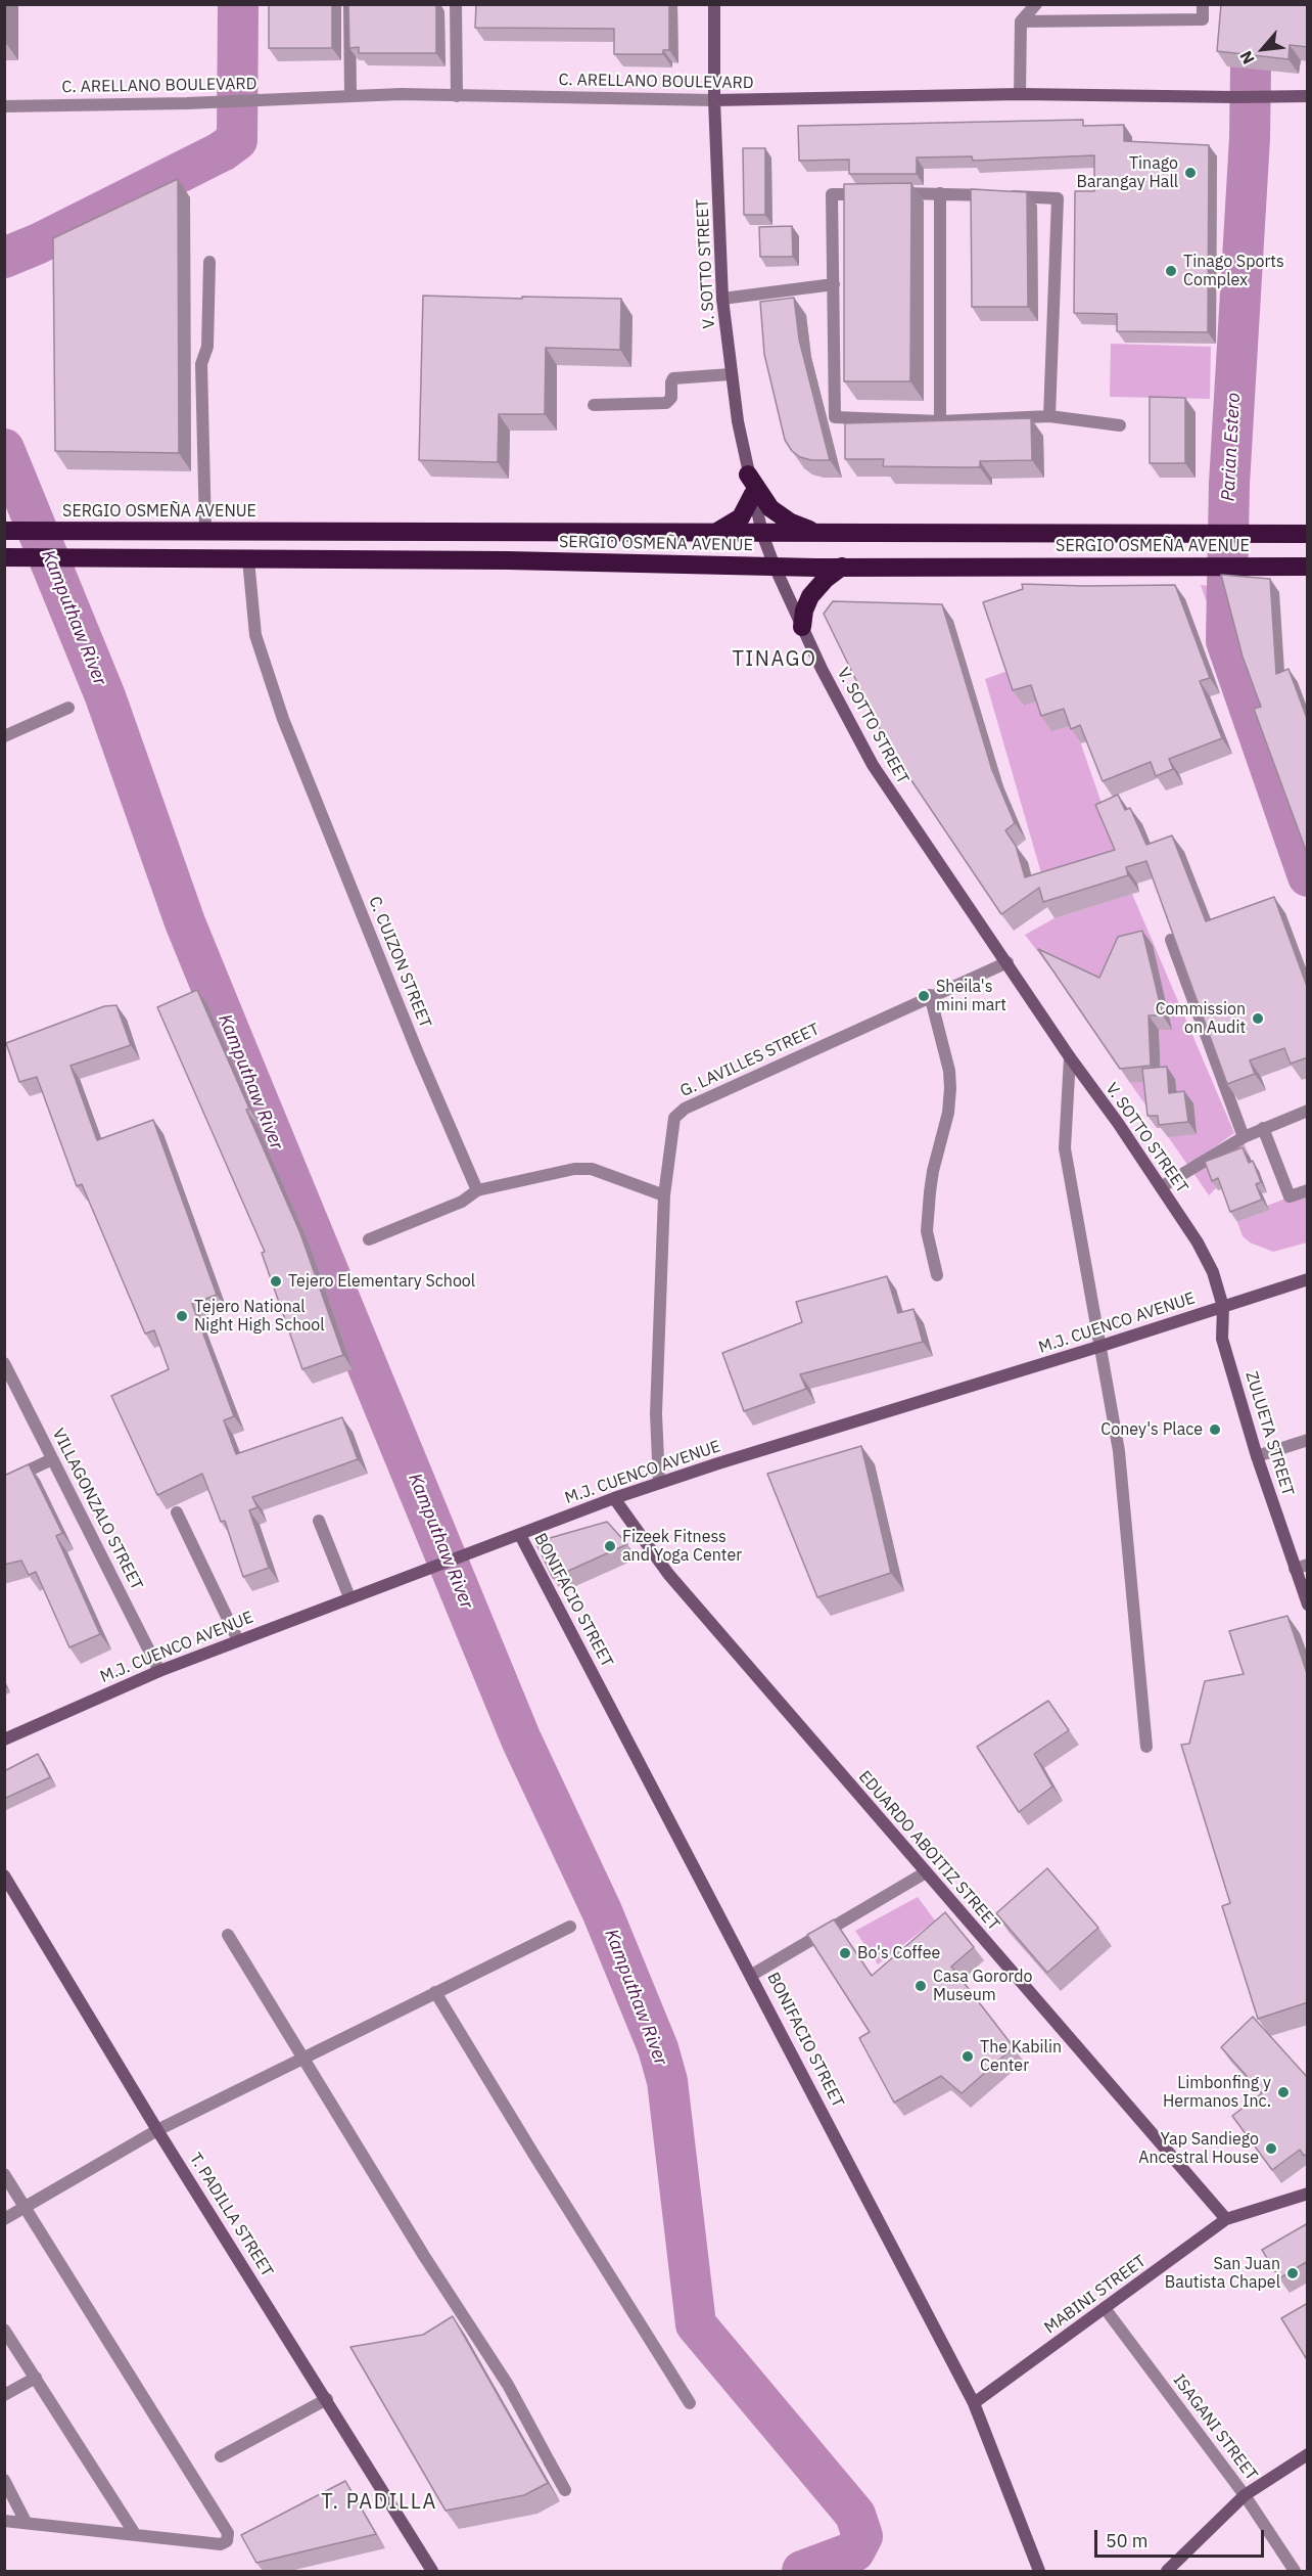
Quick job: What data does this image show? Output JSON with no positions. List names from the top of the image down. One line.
{"streets":{"highway":["SERGIO OSMEÑA AVENUE"],"main road":["C. ARELLANO BOULEVARD","V. SOTTO STREET","M.J. CUENCO AVENUE","ZULUETA STREET","BONIFACIO STREET","EDUARDO ABOITIZ STREET","T. PADILLA STREET","MABINI STREET"],"street":["C. CUIZON STREET","G. LAVILLES STREET","VILLAGONZALO STREET","ISAGANI STREET"]},"crossings":[["C. ARELLANO BOULEVARD","V. SOTTO STREET"],["V. SOTTO STREET","SERGIO OSMEÑA AVENUE"],["V. SOTTO STREET","G. LAVILLES STREET"],["V. SOTTO STREET","M.J. CUENCO AVENUE"],["V. SOTTO STREET","ZULUETA STREET"],["SERGIO OSMEÑA AVENUE","C. CUIZON STREET"],["G. LAVILLES STREET","M.J. CUENCO AVENUE"],["M.J. CUENCO AVENUE","ZULUETA STREET"],["M.J. CUENCO AVENUE","VILLAGONZALO STREET"],["M.J. CUENCO AVENUE","BONIFACIO STREET"],["M.J. CUENCO AVENUE","EDUARDO ABOITIZ STREET"],["BONIFACIO STREET","MABINI STREET"],["EDUARDO ABOITIZ STREET","MABINI STREET"],["MABINI STREET","ISAGANI STREET"]],"districts":["TINAGO","T. PADILLA"],"water":["Parian Estero","Kamputhaw River"],"places":["Tinago Barangay Hall","Tinago Sports Complex","Sheila's mini mart","Commission on Audit","Tejero Elementary School","Tejero National Night High School","Coney's Place","Fizeek Fitness and Yoga Center","Bo's Coffee","Casa Gorordo Museum","The Kabilin Center","Limbonfing y Hermanos Inc.","Yap Sandiego Ancestral House","San Juan Bautista Chapel"],"scale_bar":"50 m","north":"bottom left"}
